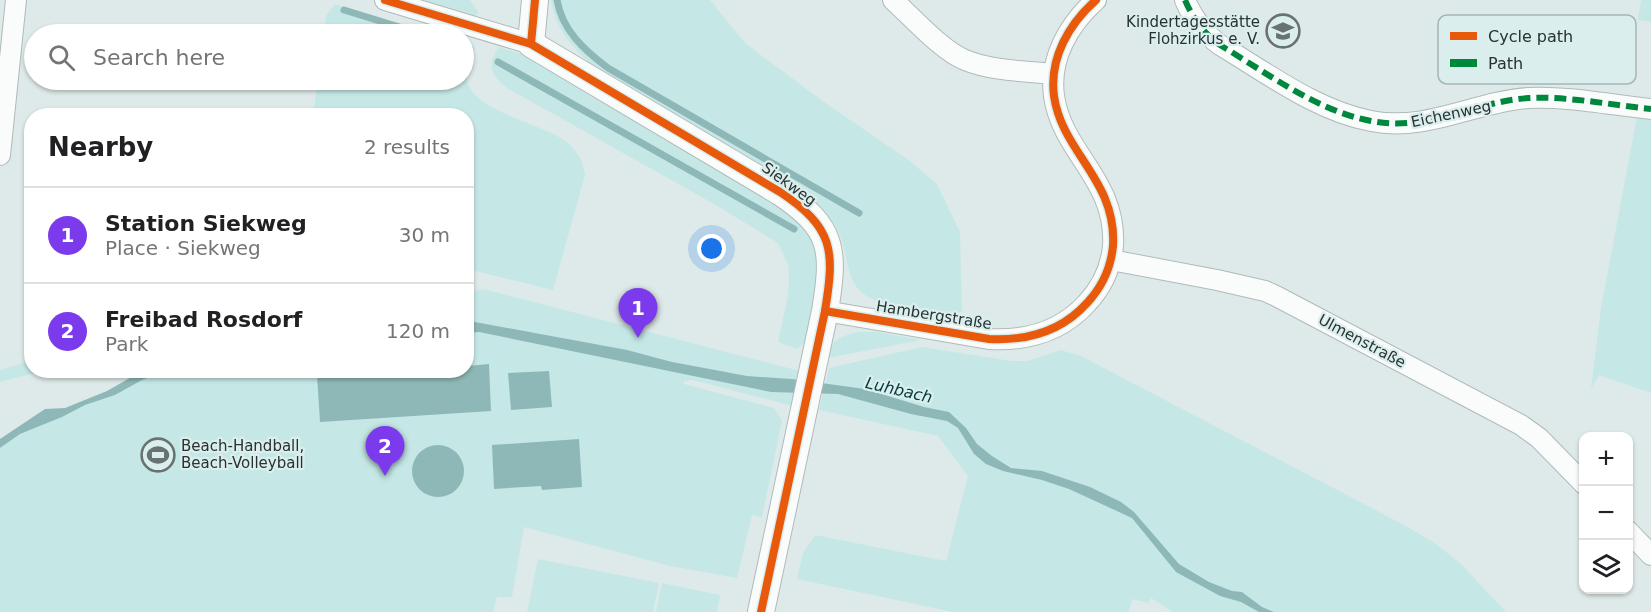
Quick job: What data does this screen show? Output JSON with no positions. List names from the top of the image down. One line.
{"streets":{"street":["Eichenweg","Siekweg","Hambergstraße","Ulmenstraße"]},"crossings":[["Siekweg","Hambergstraße"],["Hambergstraße","Ulmenstraße"]],"water":["Luhbach"],"places":{"school or university":["Kindertagesstätte Flohzirkus e. V."],"sports":["Beach-Handball, Beach-Volleyball"]},"legend":["Cycle path","Path"],"page":{"search":"Search here","heading":["Nearby","2 results"],"list":[{"mark":"1","name":"Station Siekweg","note":"Place · Siekweg","value":"30 m"},{"mark":"2","name":"Freibad Rosdorf","note":"Park","value":"120 m"}],"pins":["1","2"],"map_buttons":["+","−"]}}
